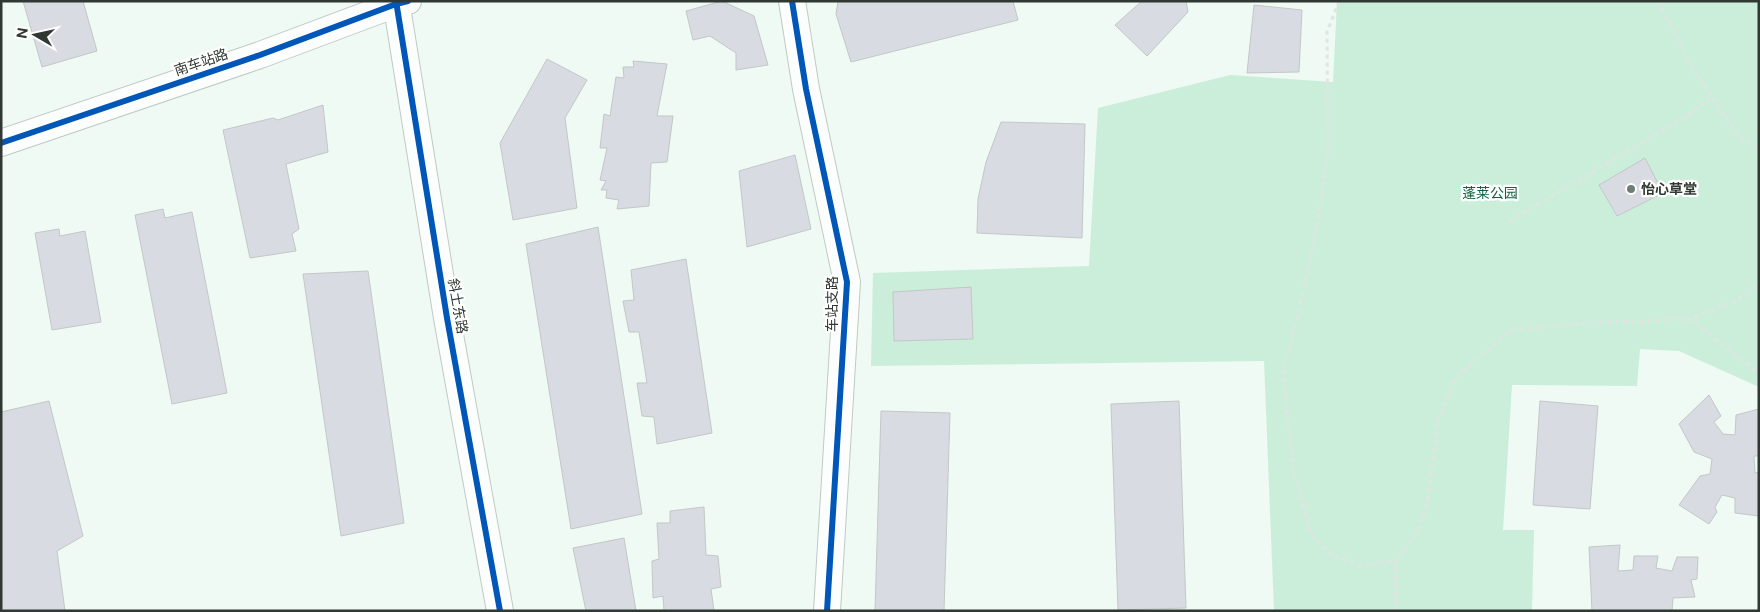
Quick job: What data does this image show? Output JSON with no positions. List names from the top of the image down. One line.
{"streets":{"street":["南车站路","车站支路","斜土东路"]},"crossings":[["南车站路","斜土东路"]],"parks":["蓬莱公园"],"places":["怡心草堂"],"north":"left"}
